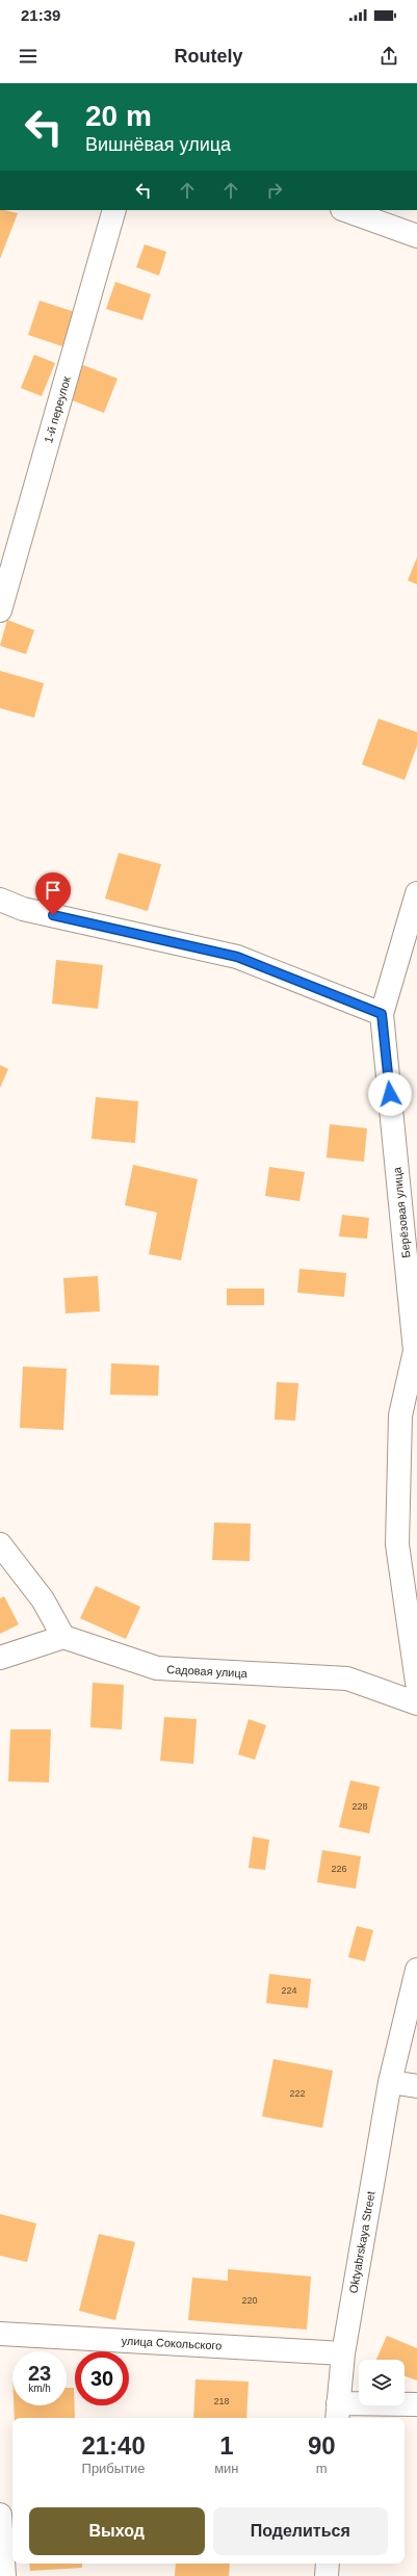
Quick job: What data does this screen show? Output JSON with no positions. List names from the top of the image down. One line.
{"streets":{"street":["1-й переулок","Берёзовая улица","Садовая улица","Oktyabrskaya Street","улица Сокольского"]},"crossings":[["Oktyabrskaya Street","улица Сокольского"]],"house_numbers":["228","226","224","222","220","218"],"page":{"status":"21:39","header":"Routely","turn":["20 m","Вишнёвая улица"],"speed":"23 km/h","limit":"30","eta":["21:40","Прибытие","1","мин","90","m"],"buttons":["Выход","Поделиться"]}}
